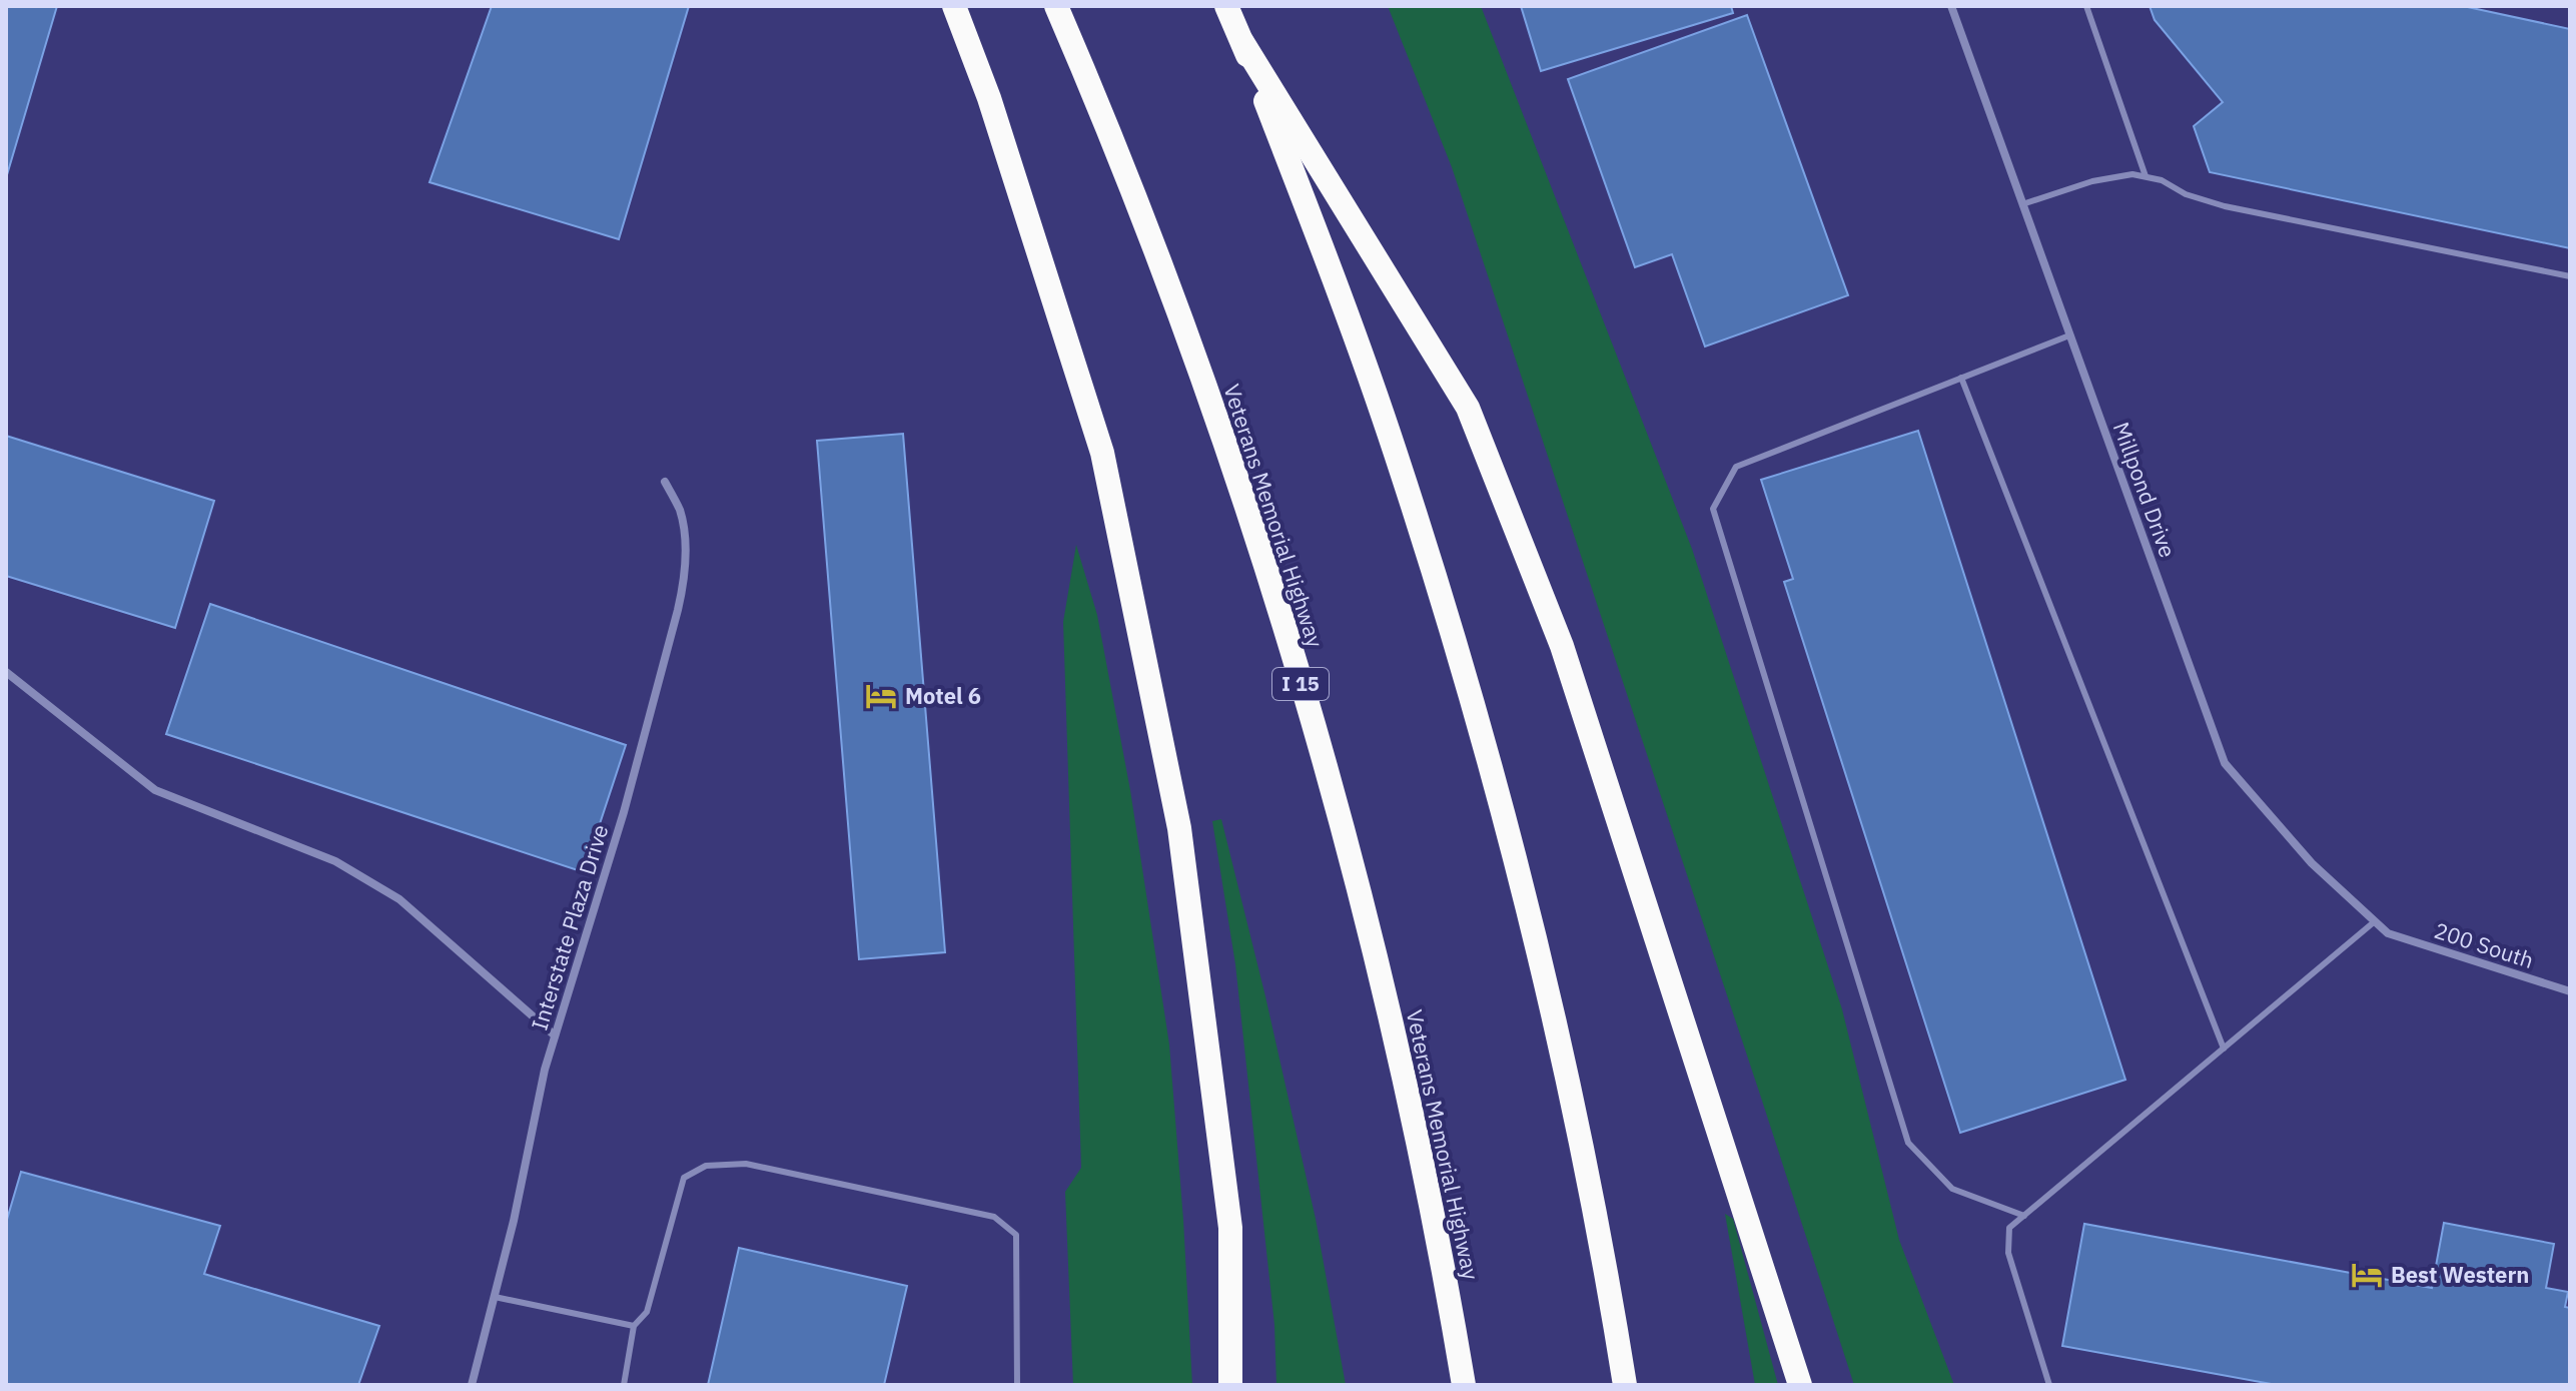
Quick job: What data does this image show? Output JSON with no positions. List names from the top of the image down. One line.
{"streets":{"highway":["Veterans Memorial Highway","I 15"],"street":["Millpond Drive","Interstate Plaza Drive","200 South"]},"crossings":[["Millpond Drive","200 South"]],"places":{"hotel":["Motel 6","Best Western"]}}
